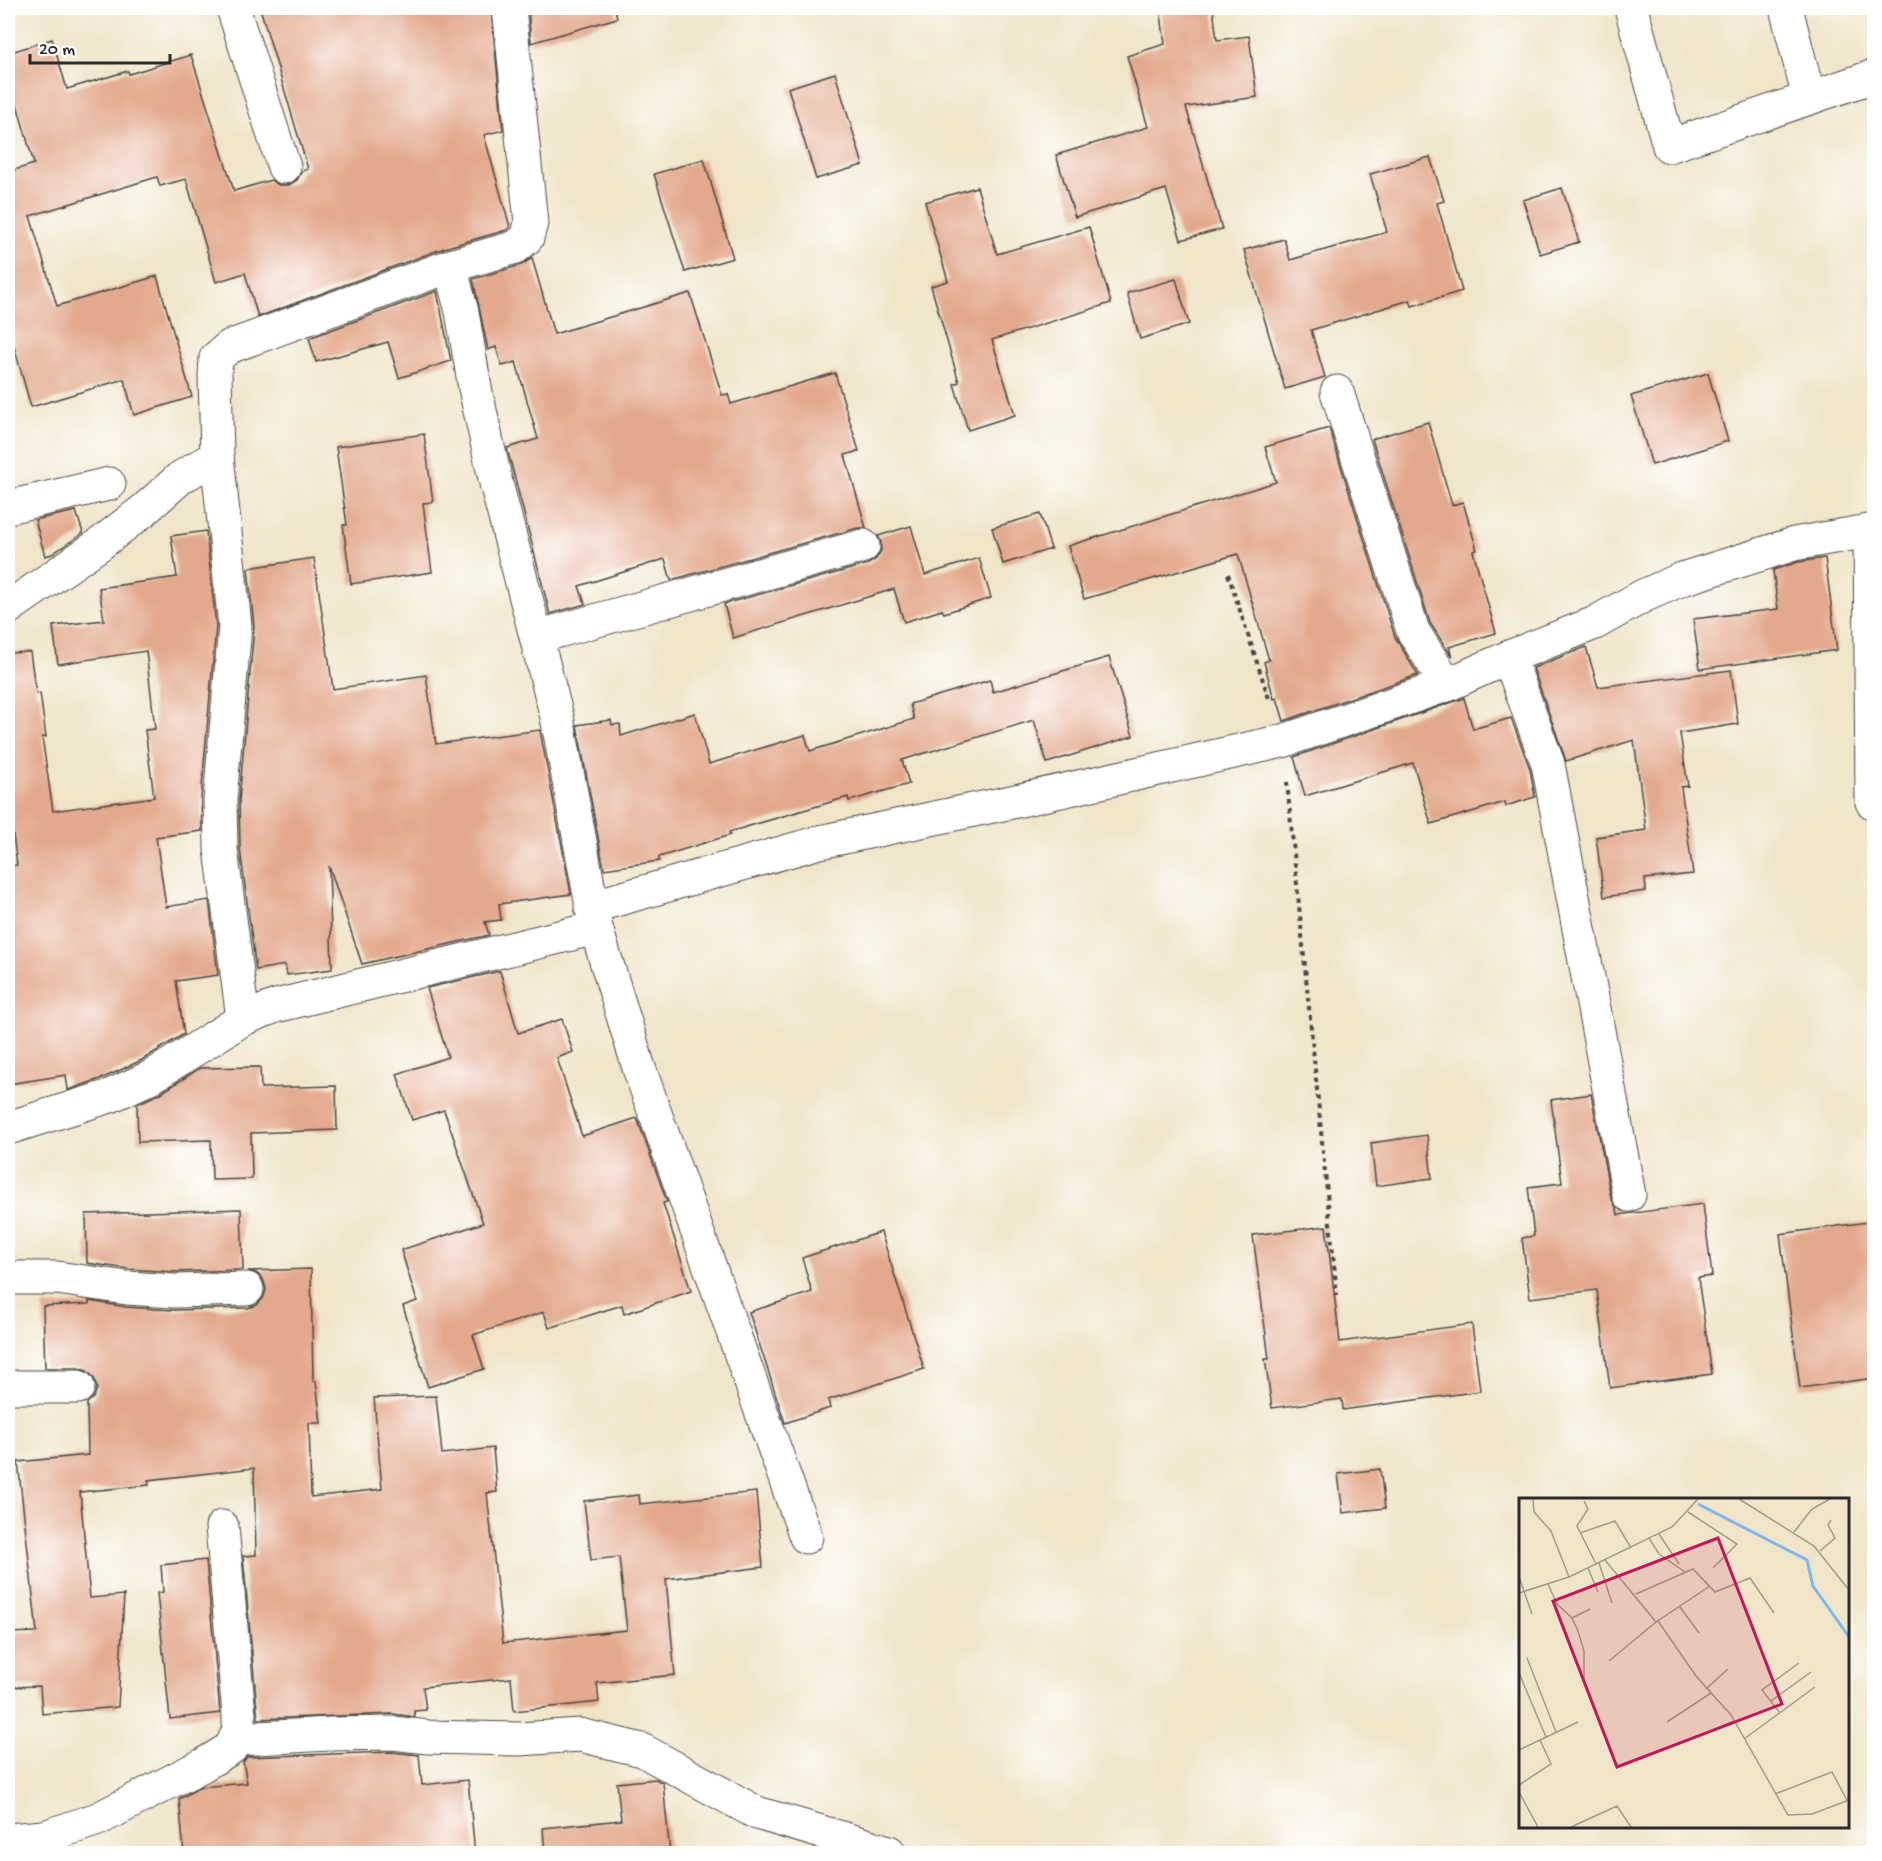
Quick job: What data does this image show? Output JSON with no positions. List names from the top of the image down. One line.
{"scale_bar":"20 m"}
